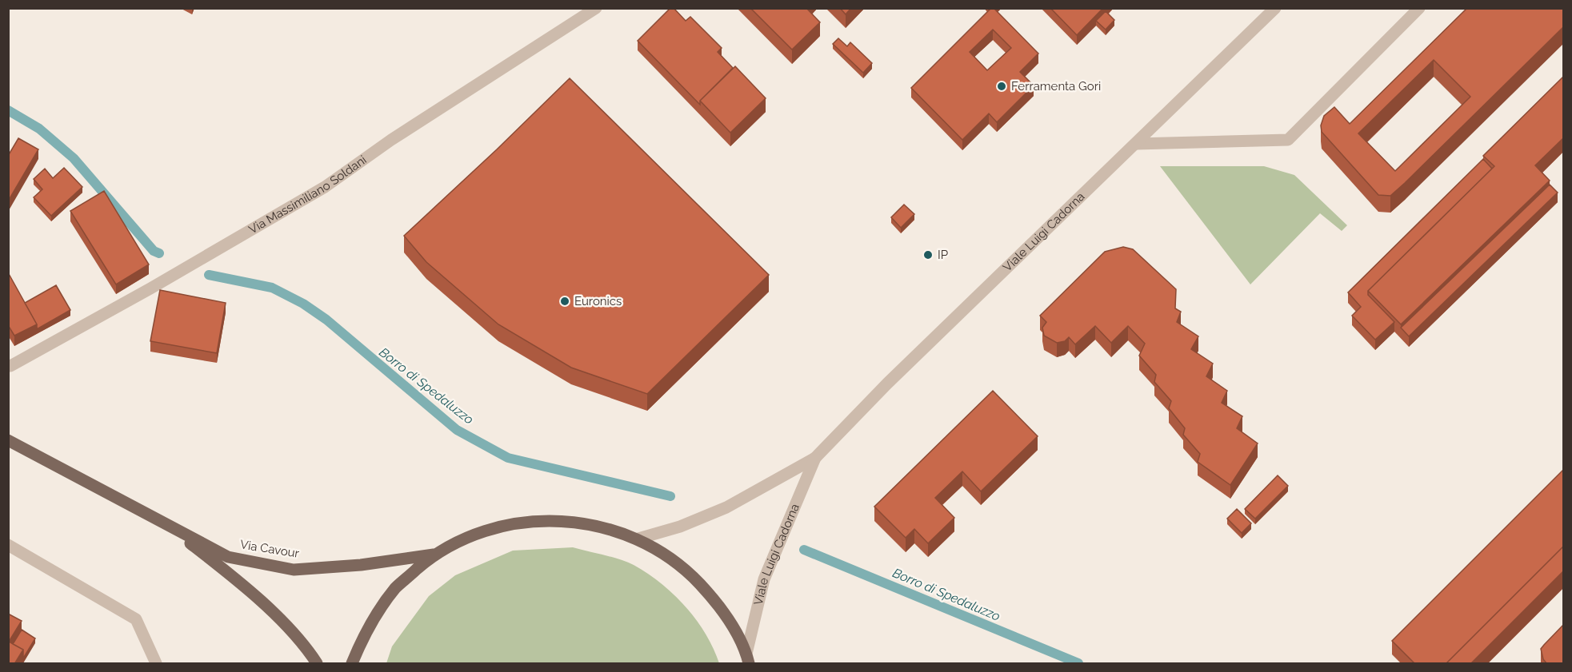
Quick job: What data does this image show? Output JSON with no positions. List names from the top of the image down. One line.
{"streets":{"main road":["Via Cavour"],"street":["Via Massimiliano Soldani","Viale Luigi Cadorna"]},"water":["Borro di Spedaluzzo"],"places":["Ferramenta Gori","IP","Euronics"]}
